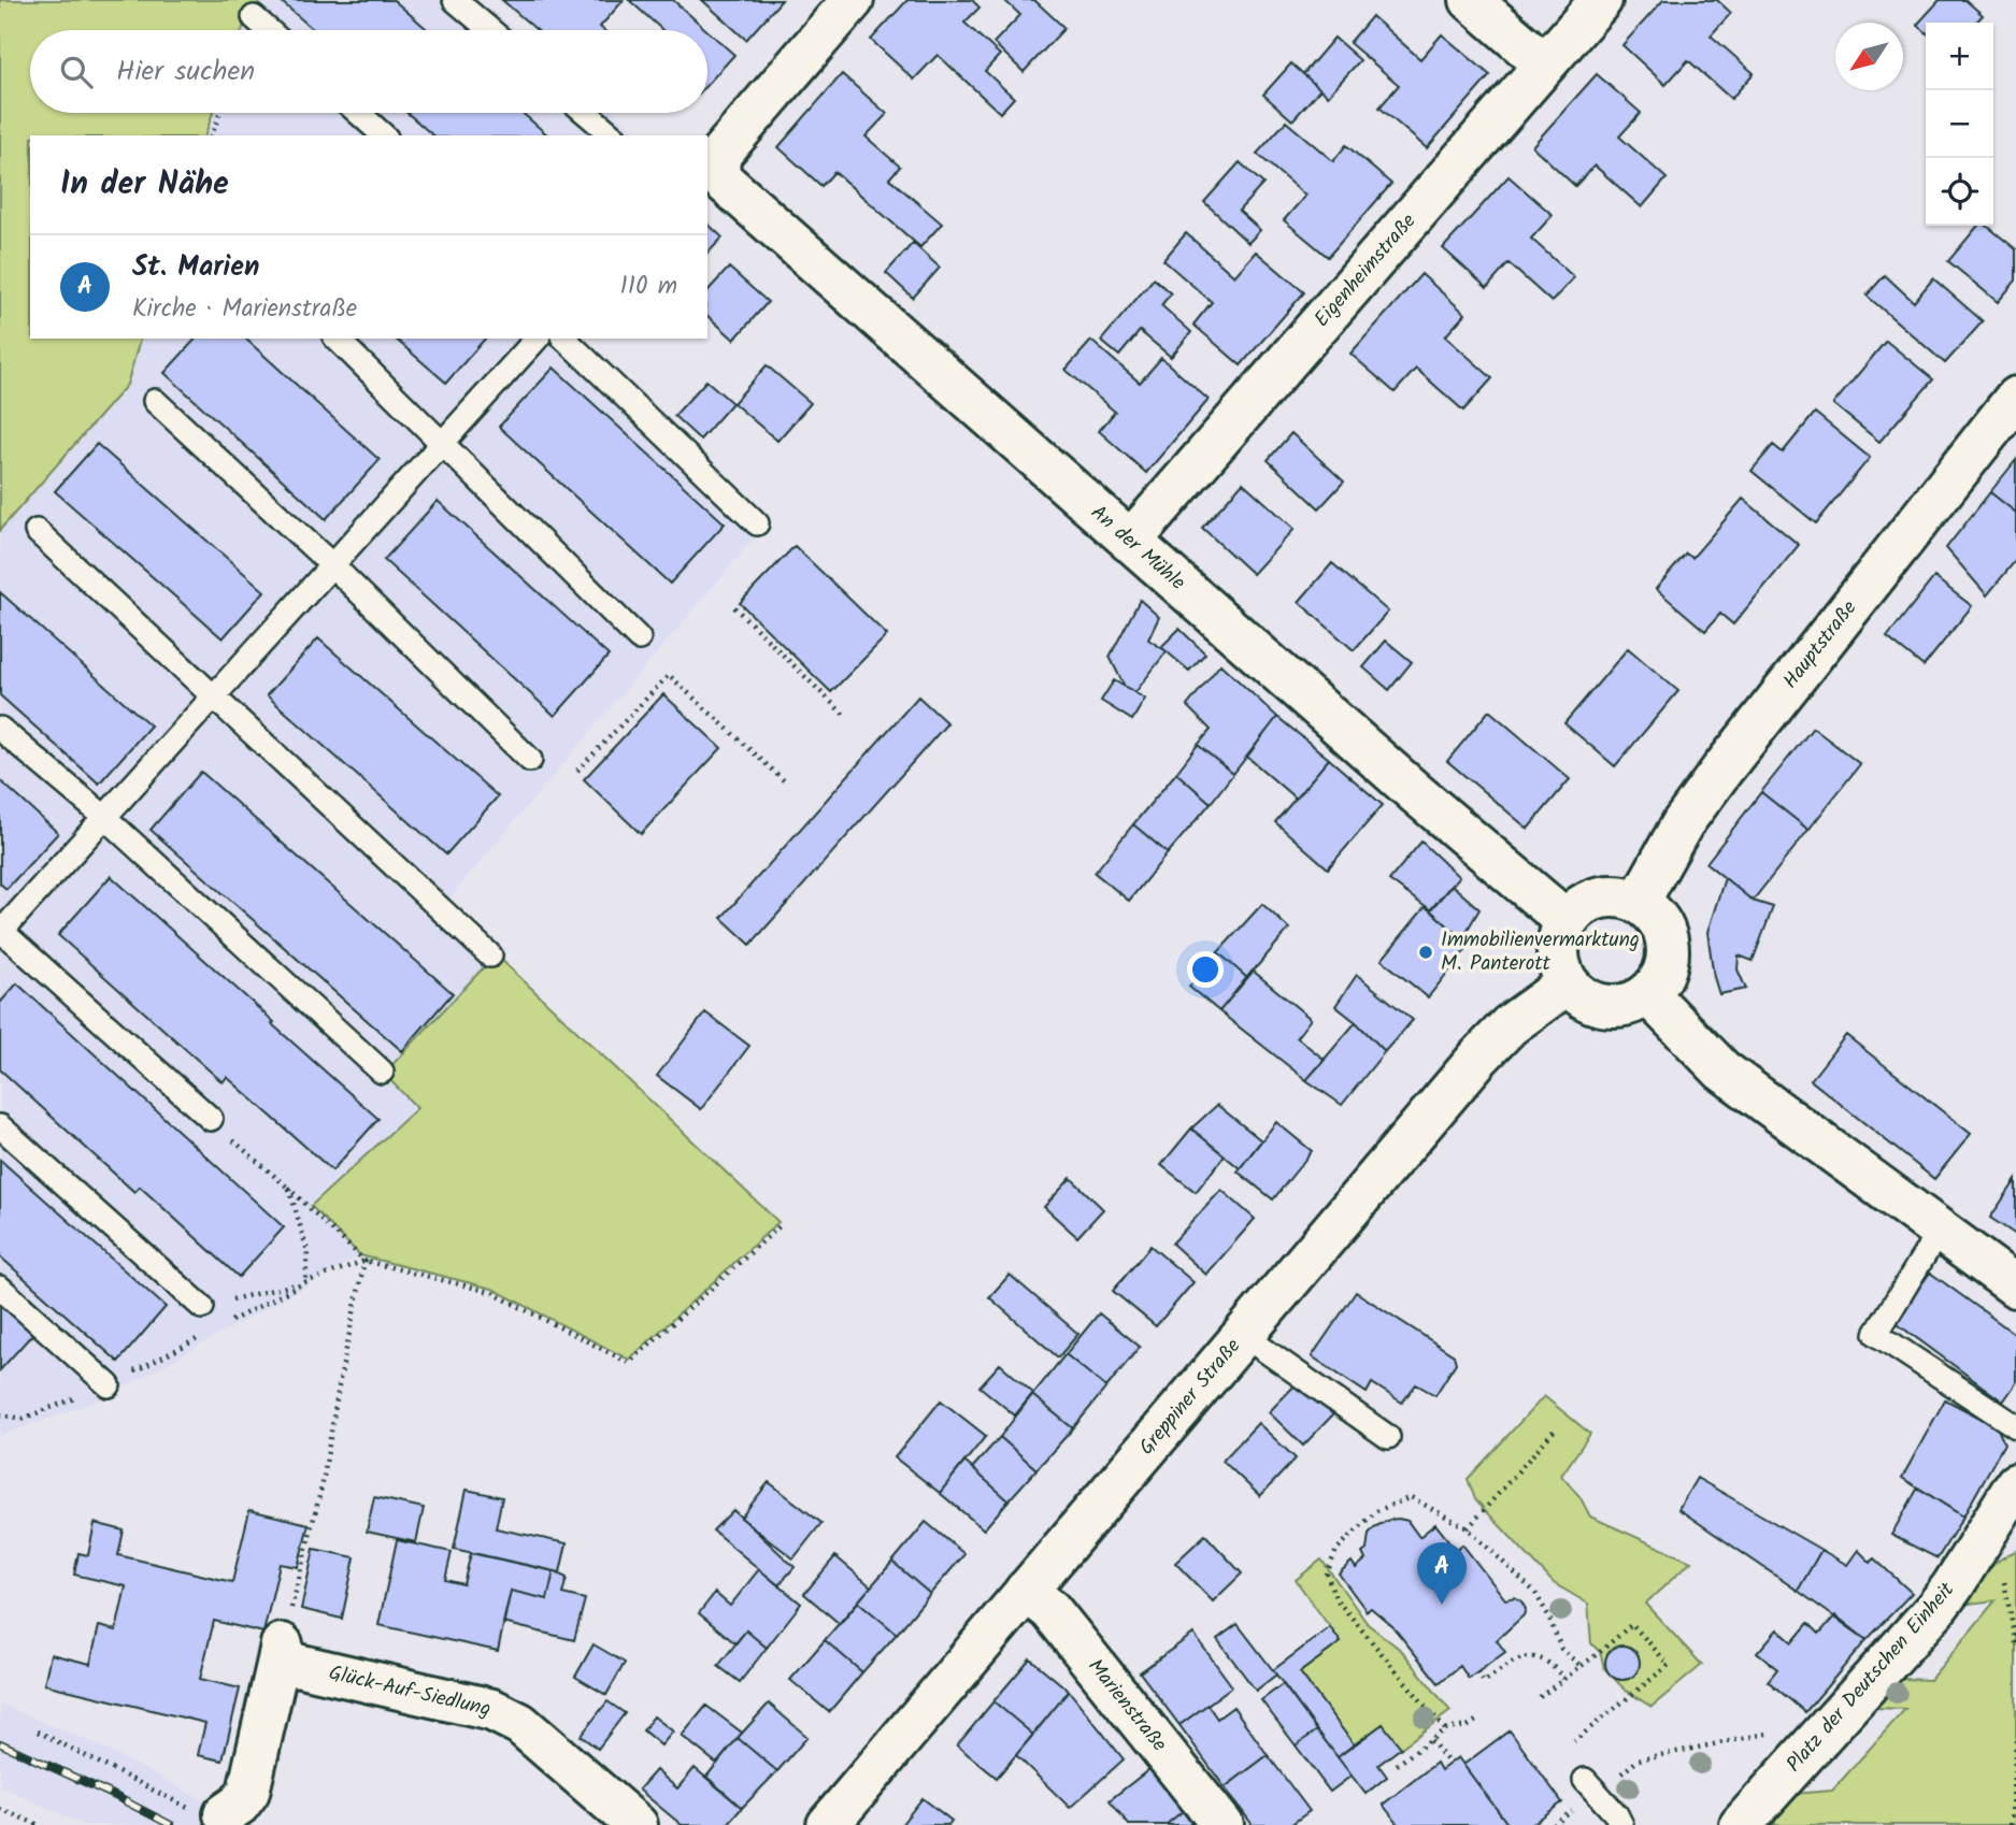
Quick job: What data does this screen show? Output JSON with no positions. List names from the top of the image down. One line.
{"streets":{"street":["Eigenheimstraße","An der Mühle","Hauptstraße","Greppiner Straße","Platz der Deutschen Einheit","Glück-Auf-Siedlung","Marienstraße"]},"crossings":[["Eigenheimstraße","An der Mühle"],["An der Mühle","Hauptstraße"],["An der Mühle","Greppiner Straße"],["Hauptstraße","Greppiner Straße"],["Greppiner Straße","Marienstraße"]],"places":["Immobilienvermarktung M. Panterott"],"north":"bottom left","page":{"map_buttons":["+","−"],"search":"Hier suchen","heading":"In der Nähe","list":[{"mark":"A","name":"St. Marien","note":"Kirche · Marienstraße","value":"110 m"}],"pins":"A"}}
